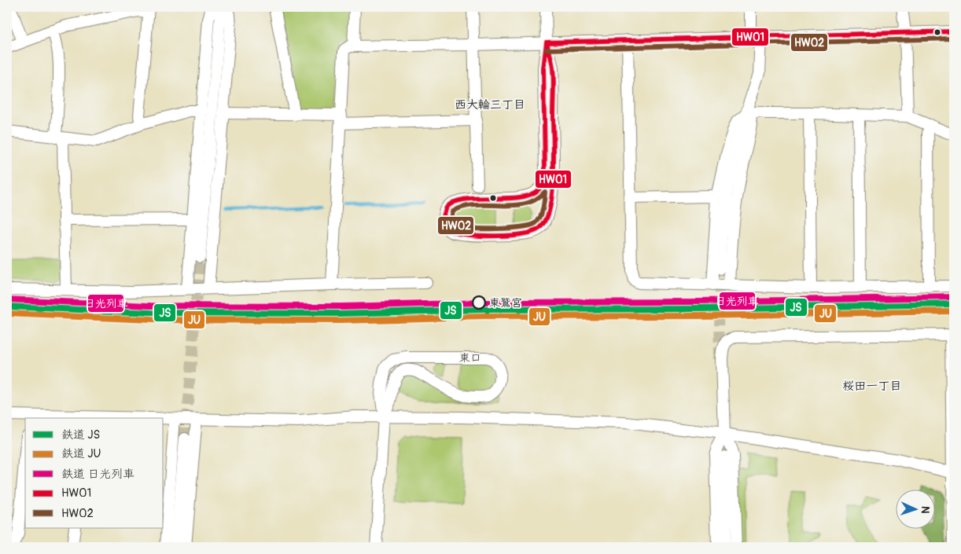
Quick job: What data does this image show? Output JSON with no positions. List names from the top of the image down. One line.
{"streets":{"street":["東口"]},"districts":["西大輪三丁目","桜田一丁目"],"places":["東鷲宮"],"lines":["transit line HW01","transit line HW02","rail line 日光列車","rail line JS","rail line JU"],"legend":["鉄道 JS","鉄道 JU","鉄道 日光列車","HW01","HW02"],"north":"right"}
